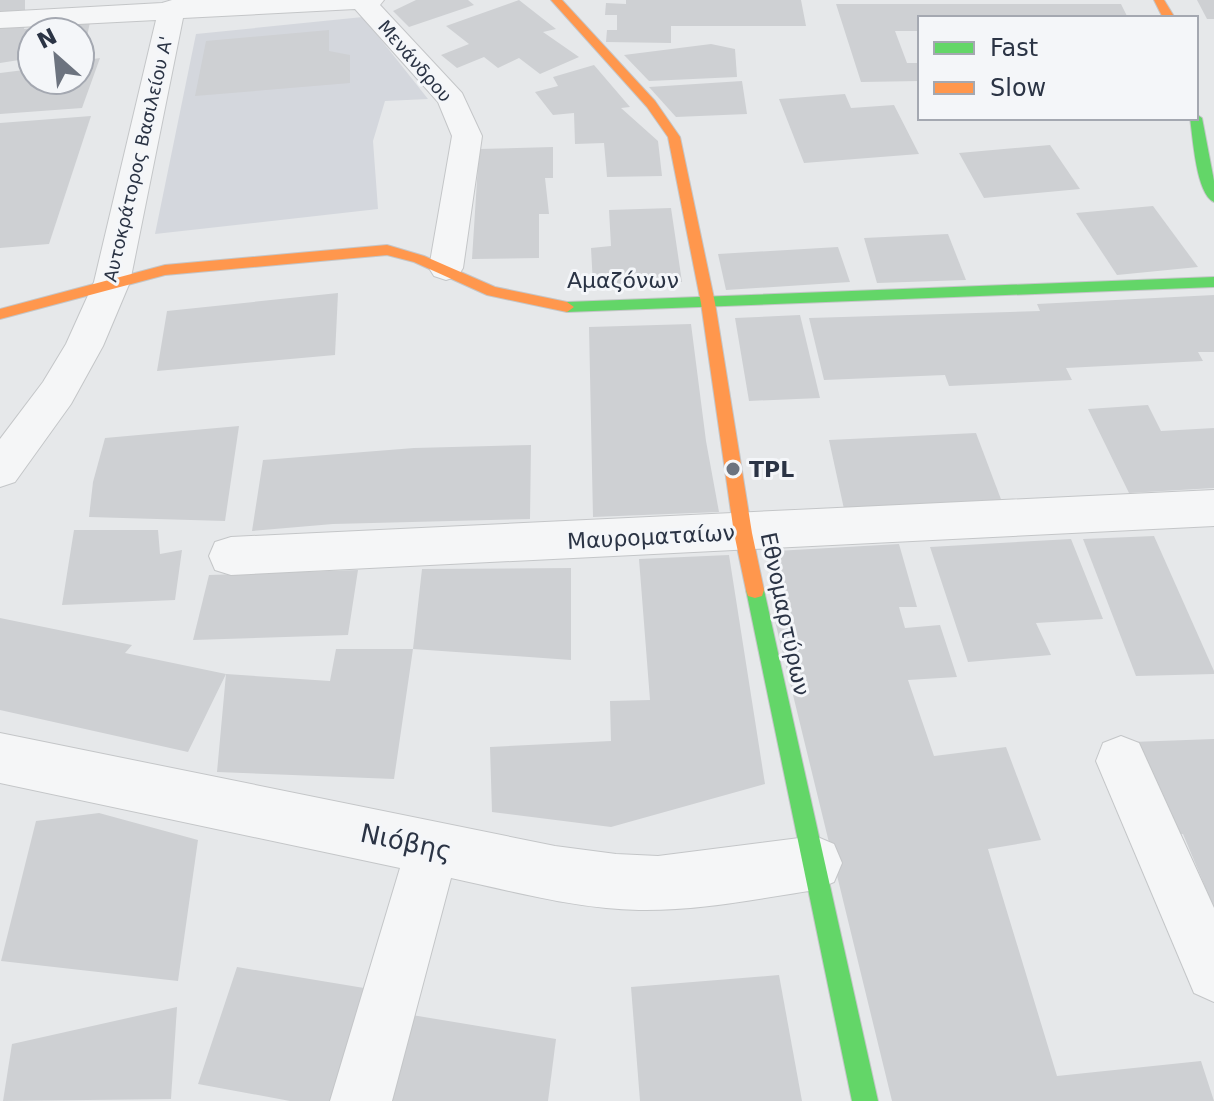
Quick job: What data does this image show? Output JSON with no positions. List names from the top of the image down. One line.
{"streets":{"street":["Μενάνδρου","Αυτοκράτορος Βασιλείου A'","Αμαζόνων","Μαυροματαίων","Εθνομαρτύρων","Νιόβης"]},"crossings":[["Μενάνδρου","Αμαζόνων"],["Αυτοκράτορος Βασιλείου A'","Αμαζόνων"],["Αμαζόνων","Εθνομαρτύρων"],["Μαυροματαίων","Εθνομαρτύρων"],["Εθνομαρτύρων","Νιόβης"]],"places":["TPL"],"legend":["Fast","Slow"],"north":"top left"}
